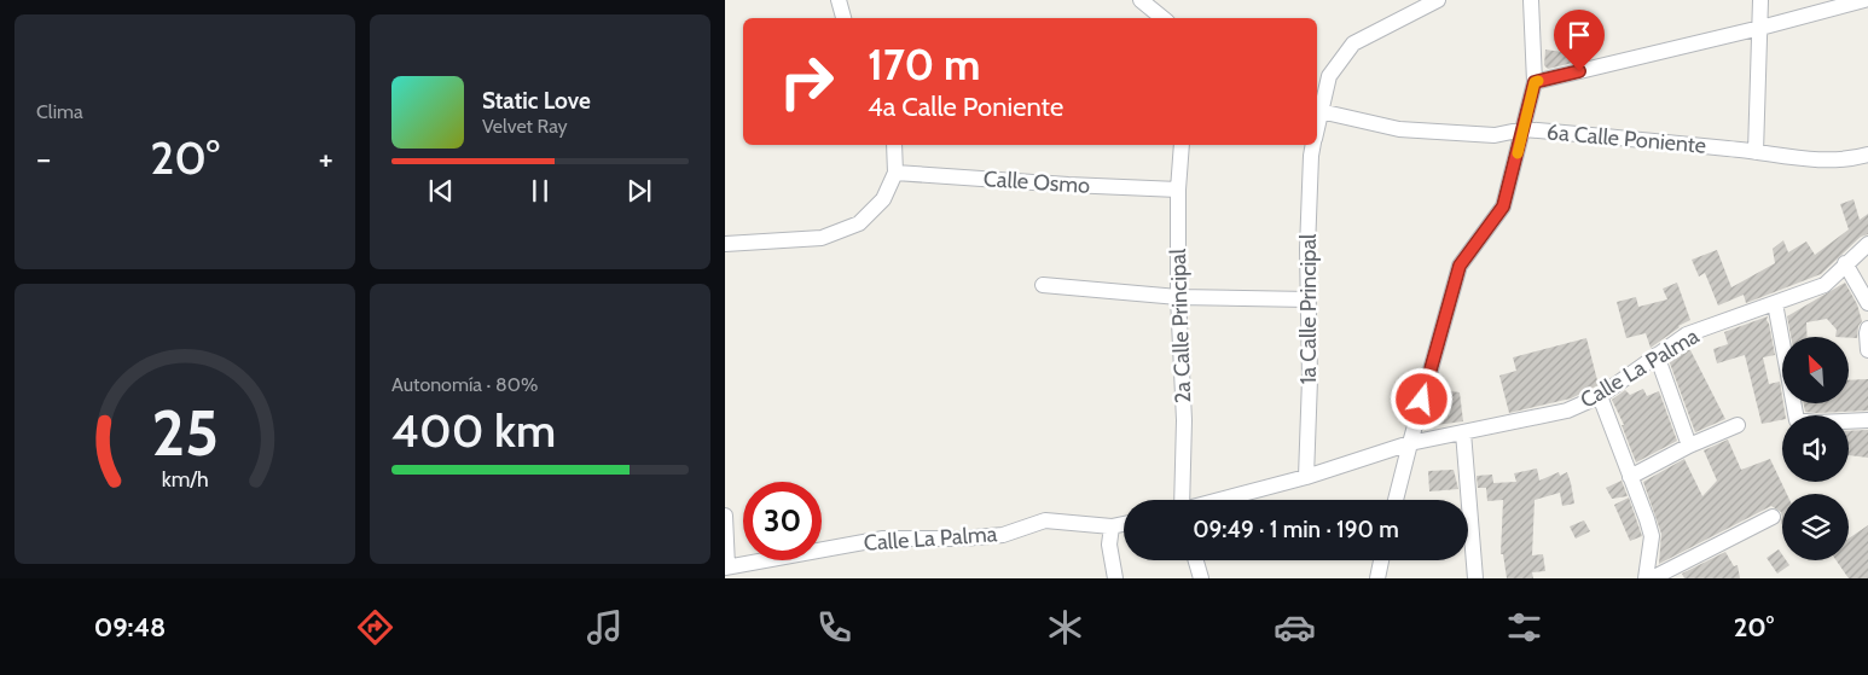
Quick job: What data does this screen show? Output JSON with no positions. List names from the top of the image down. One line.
{"streets":{"street":["6a Calle Poniente","Calle Osmo","1a Calle Principal","2a Calle Principal","Calle La Palma"]},"crossings":[["6a Calle Poniente","1a Calle Principal"],["Calle Osmo","2a Calle Principal"],["1a Calle Principal","Calle La Palma"]],"north":"top left","page":{"tile":["Clima",["Autonomía · 80%","400 km"]],"turn":["170 m","4a Calle Poniente"],"song":["Static Love","Velvet Ray"],"heat":["−","20°","+"],"limit":"30","trip":"09:49 · 1 min · 190 m","tabs":["09:48","20°"],"gauge":["25","km/h"]}}
